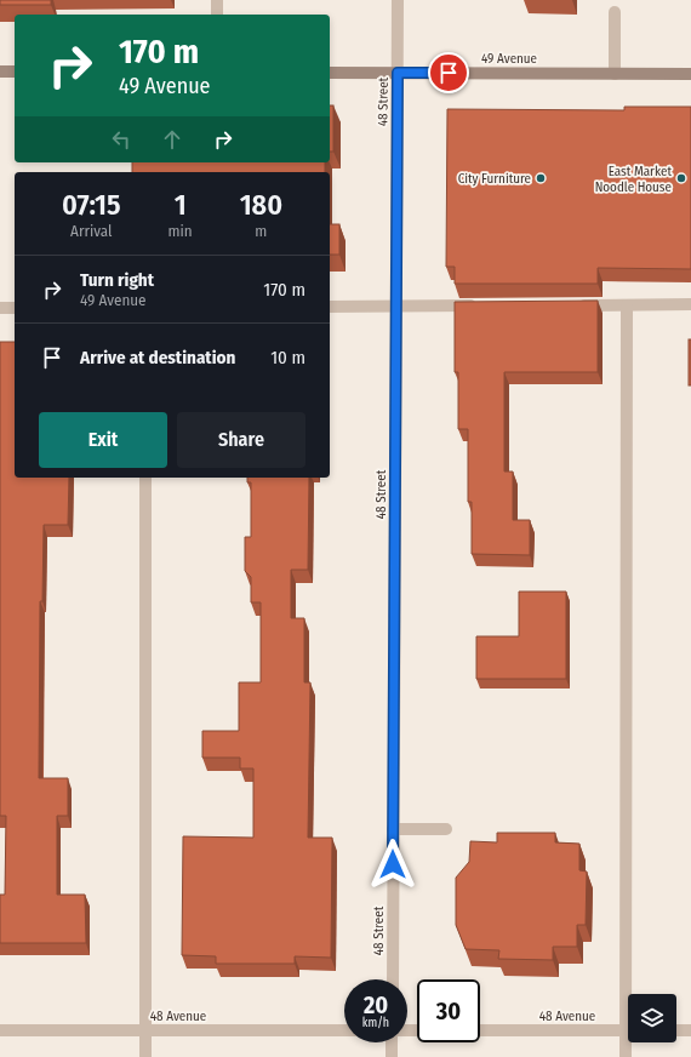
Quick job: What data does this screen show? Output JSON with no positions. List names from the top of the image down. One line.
{"streets":{"street":["49 Avenue","48 Street","48 Avenue"]},"crossings":[["49 Avenue","48 Street"]],"places":["City Furniture","East Market Noodle House"],"page":{"turn":["170 m","49 Avenue"],"eta":["07:15","Arrival","1","min","180","m"],"list":[{"name":"Turn right","note":"49 Avenue","value":"170 m"},{"name":"Arrive at destination","value":"10 m"}],"buttons":["Exit","Share"],"speed":"20 km/h","limit":"30"}}
